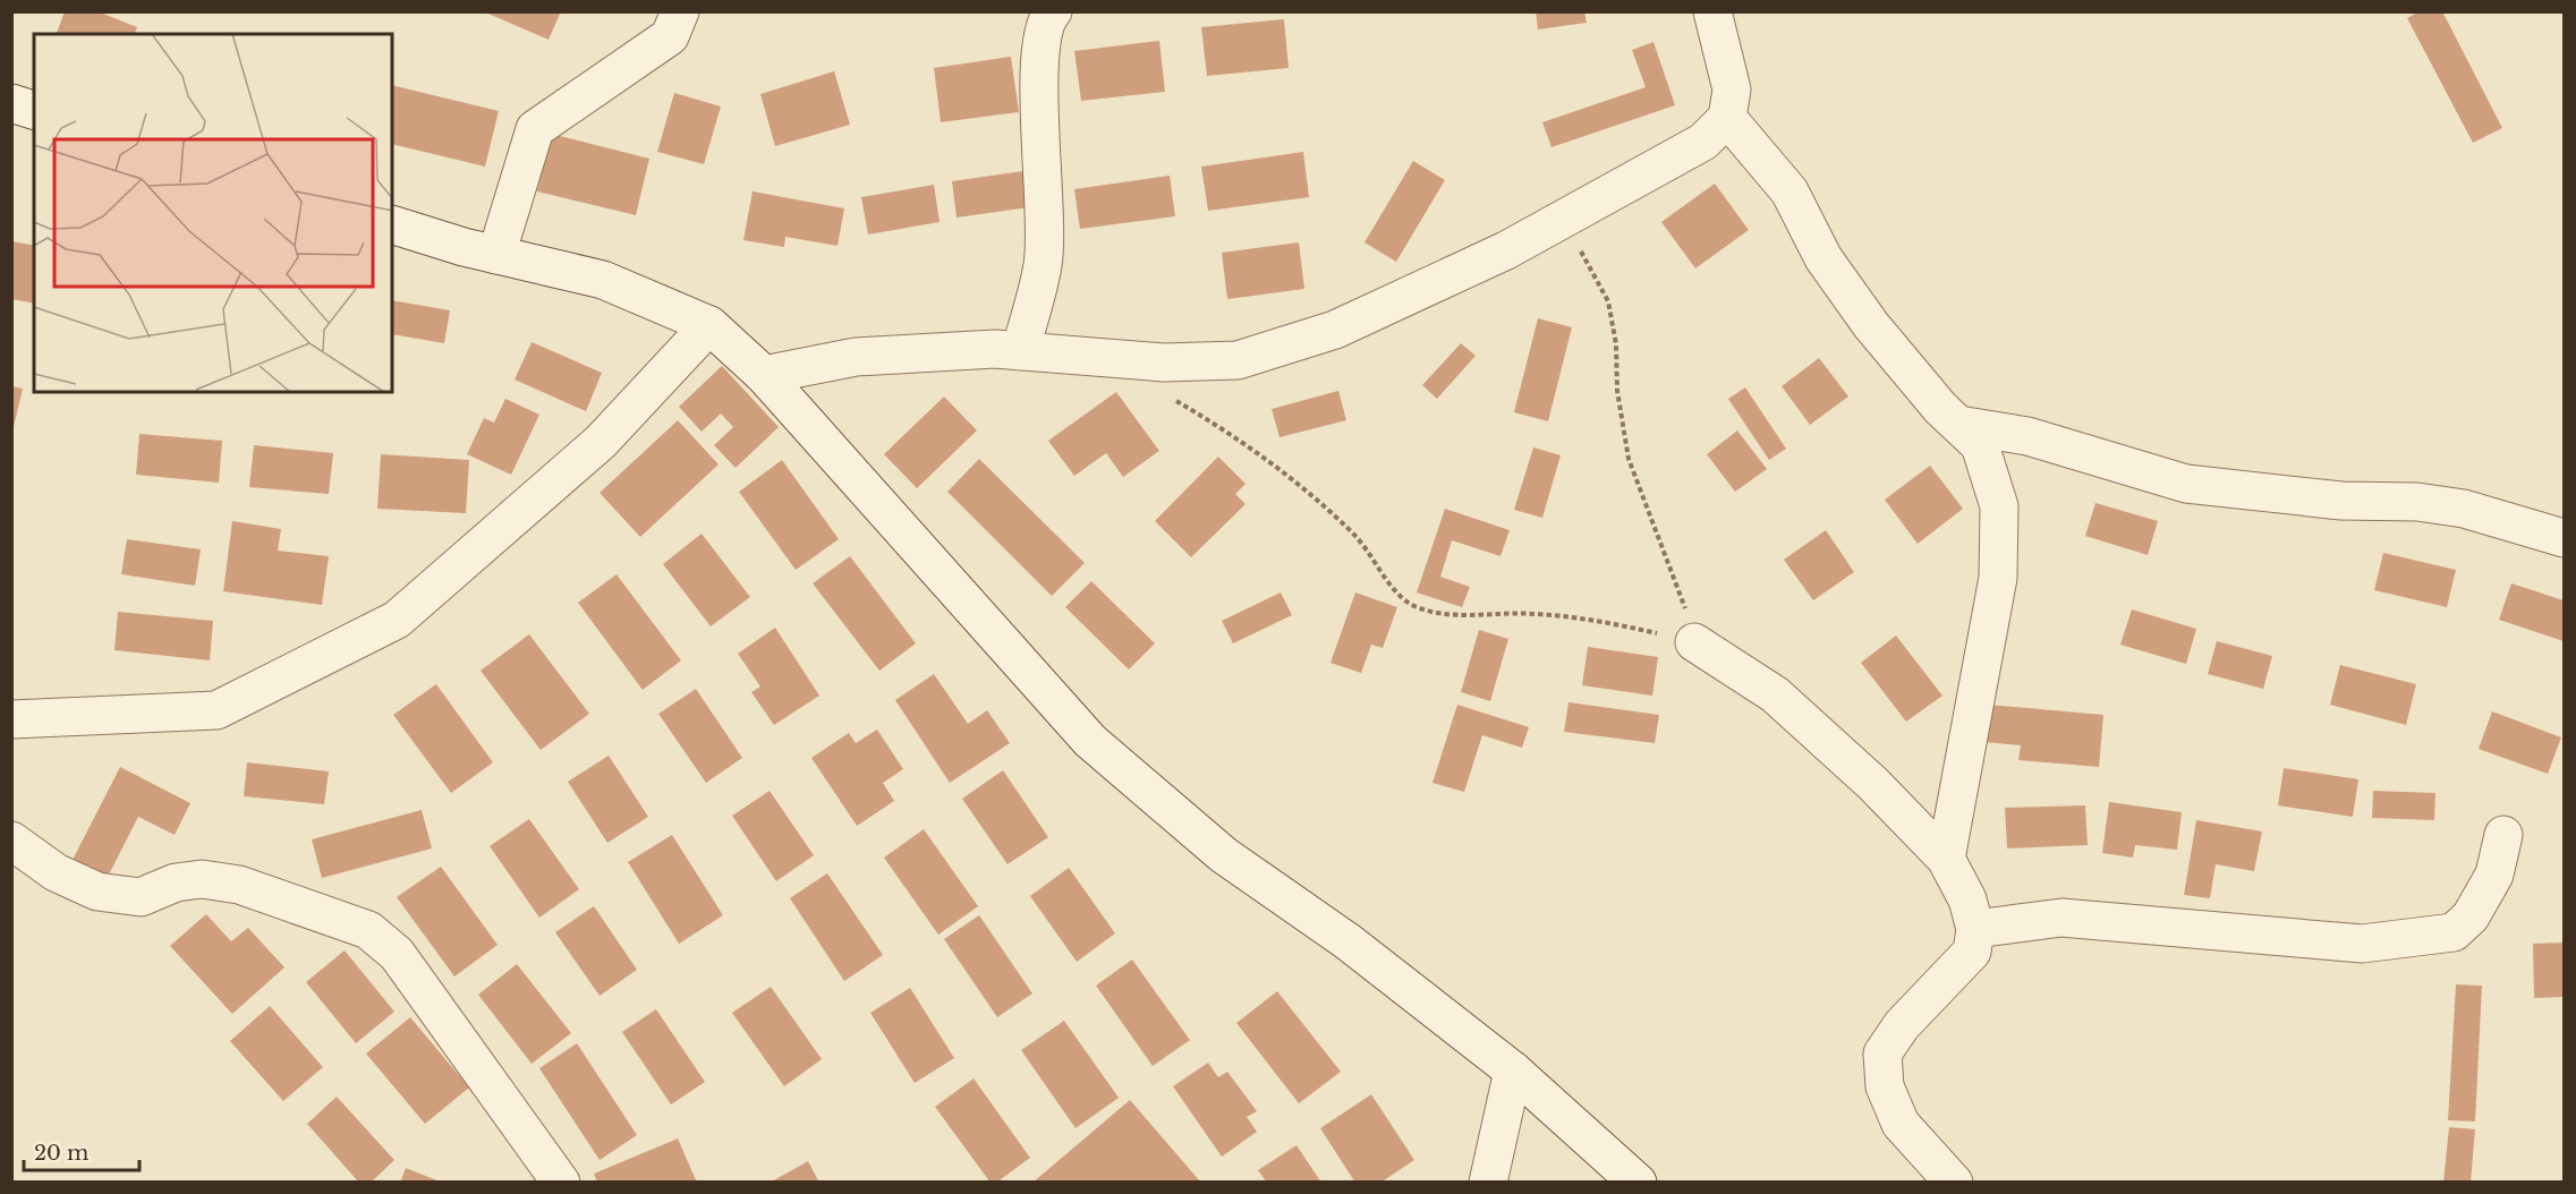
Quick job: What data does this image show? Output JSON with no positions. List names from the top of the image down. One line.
{"scale_bar":"20 m"}
